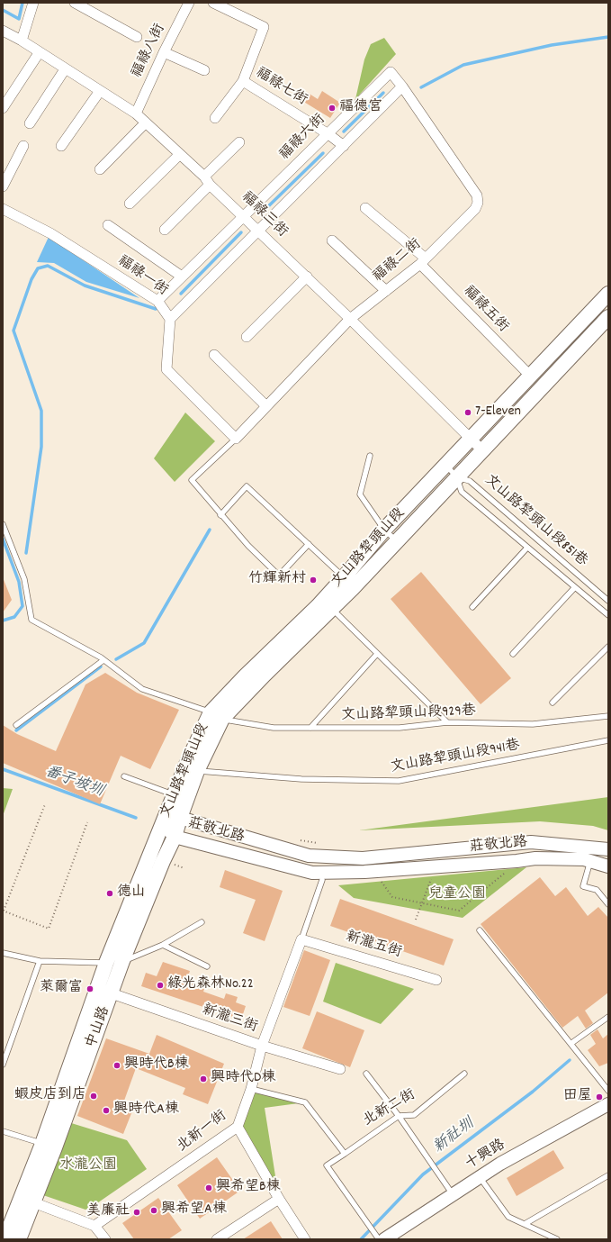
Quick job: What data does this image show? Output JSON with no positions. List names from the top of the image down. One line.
{"streets":{"main road":["文山路犂頭山段","中山路"],"street":["福祿八街","福祿七街","福祿六街","福祿三街","福祿二街","福祿一街","福祿五街","莊敬北路","新瀧五街","新瀧三街","北新一街","十興路"],"lane":["文山路犂頭山段851巷","文山路犂頭山段929巷","文山路犂頭山段941巷","北新二街"]},"crossings":[["福祿八街","福祿三街"],["福祿七街","福祿六街"],["福祿六街","福祿三街"],["福祿六街","福祿二街"],["福祿六街","福祿一街"],["福祿三街","福祿二街"],["福祿三街","文山路犂頭山段"],["福祿二街","福祿一街"],["福祿二街","福祿五街"],["福祿五街","文山路犂頭山段"],["文山路犂頭山段851巷","文山路犂頭山段"],["文山路犂頭山段","文山路犂頭山段929巷"],["文山路犂頭山段","文山路犂頭山段941巷"],["文山路犂頭山段","莊敬北路"],["文山路犂頭山段","中山路"],["莊敬北路","中山路"],["新瀧五街","北新一街"],["新瀧三街","中山路"],["新瀧三街","北新一街"],["北新二街","十興路"]],"water":["番子坡圳","新社圳"],"parks":["兒童公園","水瀧公園"],"places":["福德宮","7-Eleven","竹輝新村","德山","綠光森林No.22","萊爾富","興時代B棟","興時代D棟","蝦皮店到店","田屋","興時代A棟","興希望B棟","興希望A棟","美廉社"]}
